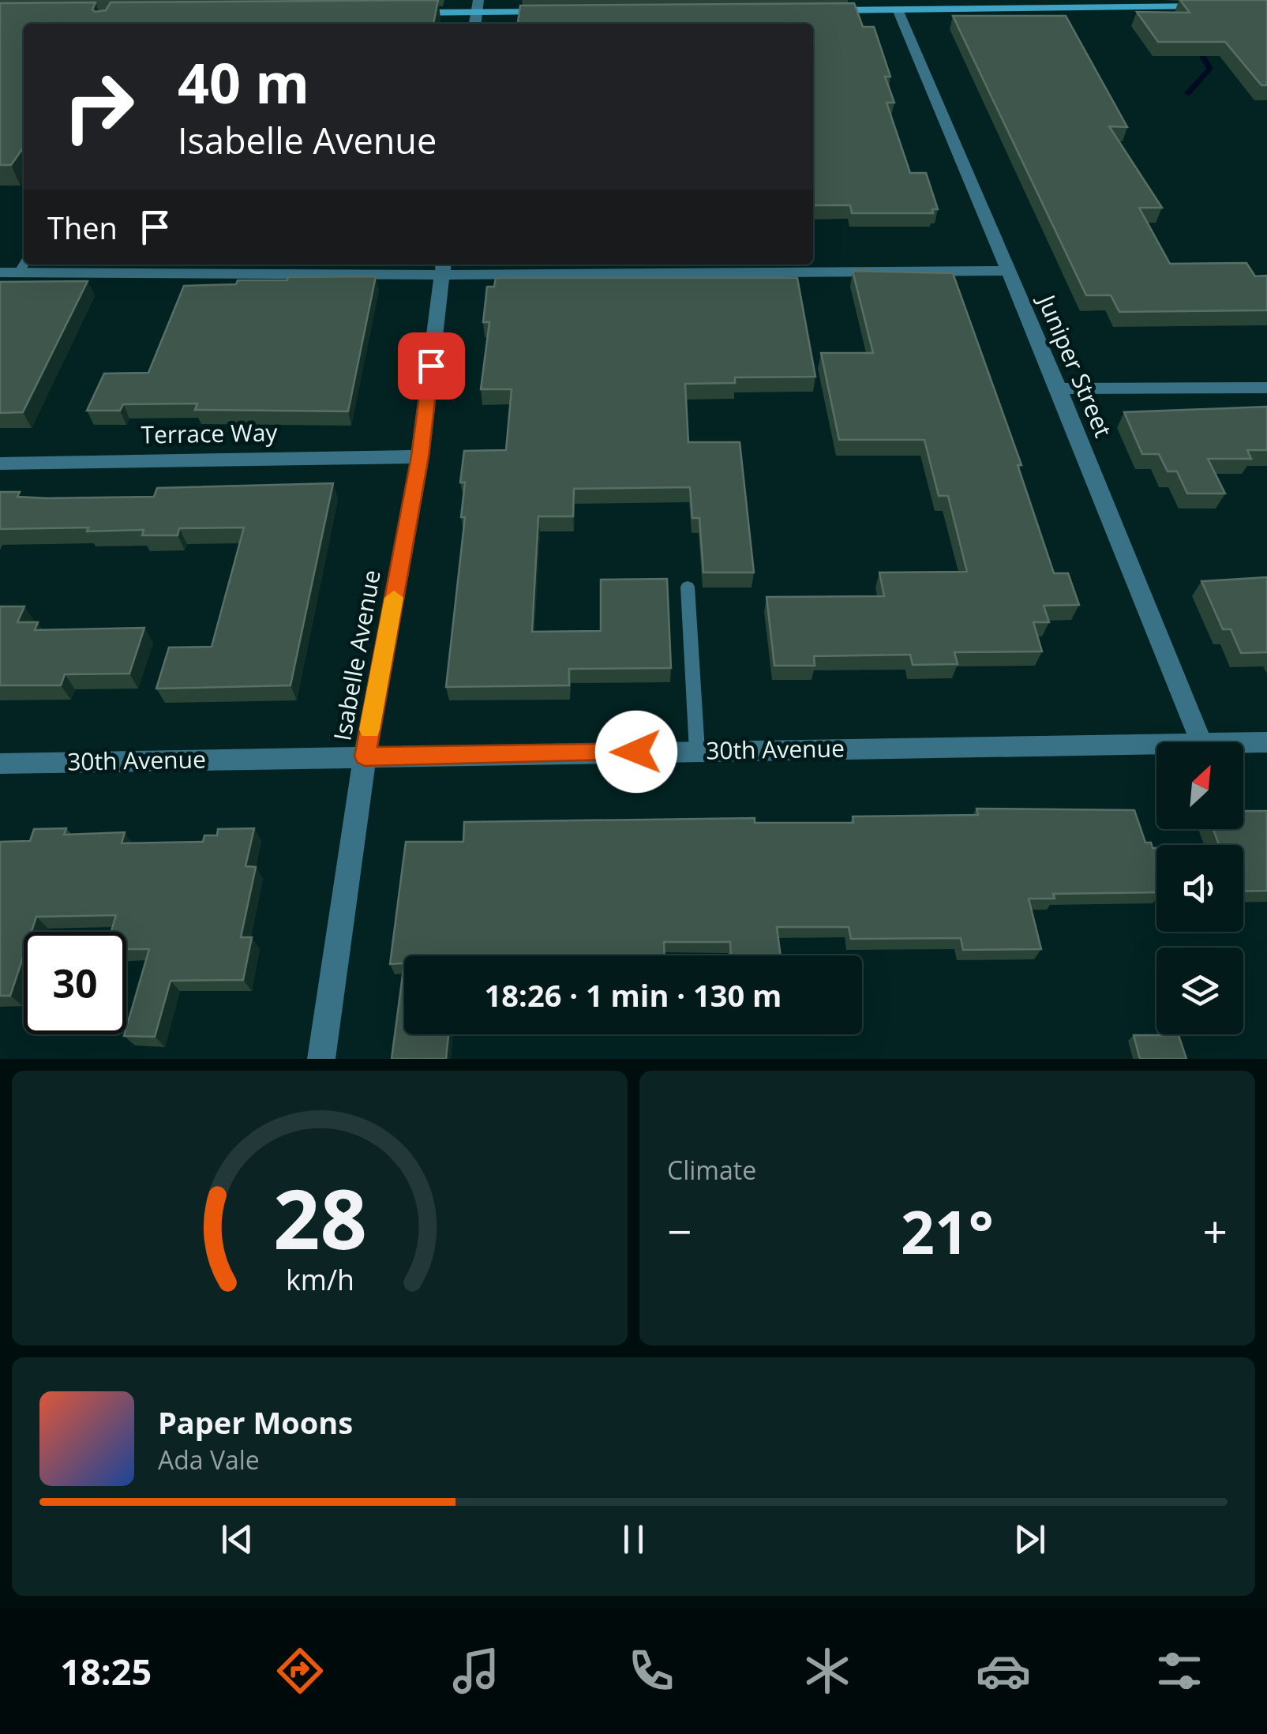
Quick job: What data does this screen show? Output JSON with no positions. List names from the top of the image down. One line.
{"streets":{"street":["Juniper Street","Terrace Way","Isabelle Avenue","30th Avenue"]},"crossings":[["Terrace Way","Isabelle Avenue"],["Isabelle Avenue","30th Avenue"]],"north":"top right","page":{"turn":["40 m","Isabelle Avenue"],"then":"Then","limit":"30","trip":"18:26 · 1 min · 130 m","tile":"Climate","heat":["−","21°","+"],"song":["Paper Moons","Ada Vale"],"tabs":"18:25","gauge":["28","km/h"]}}
